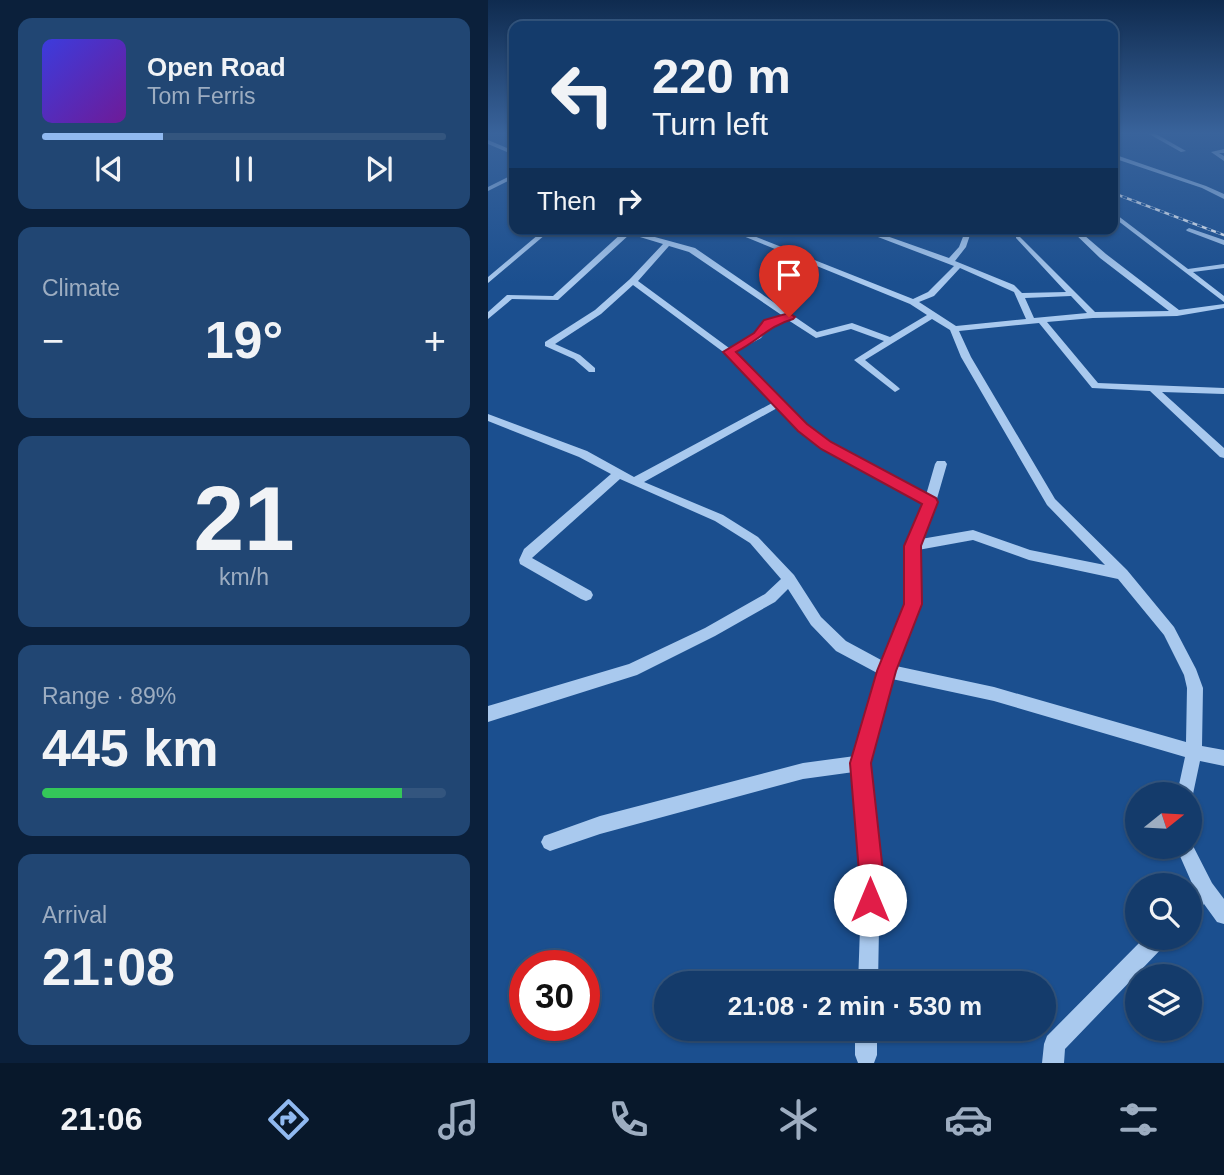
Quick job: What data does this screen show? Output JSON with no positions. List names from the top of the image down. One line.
{"north":"right","page":{"turn":["220 m","Turn left"],"song":["Open Road","Tom Ferris"],"then":"Then","tile":["Climate",["21","km/h"],["Range · 89%","445 km"],["Arrival","21:08"]],"heat":["−","19°","+"],"limit":"30","trip":"21:08 · 2 min · 530 m","tabs":"21:06"}}
